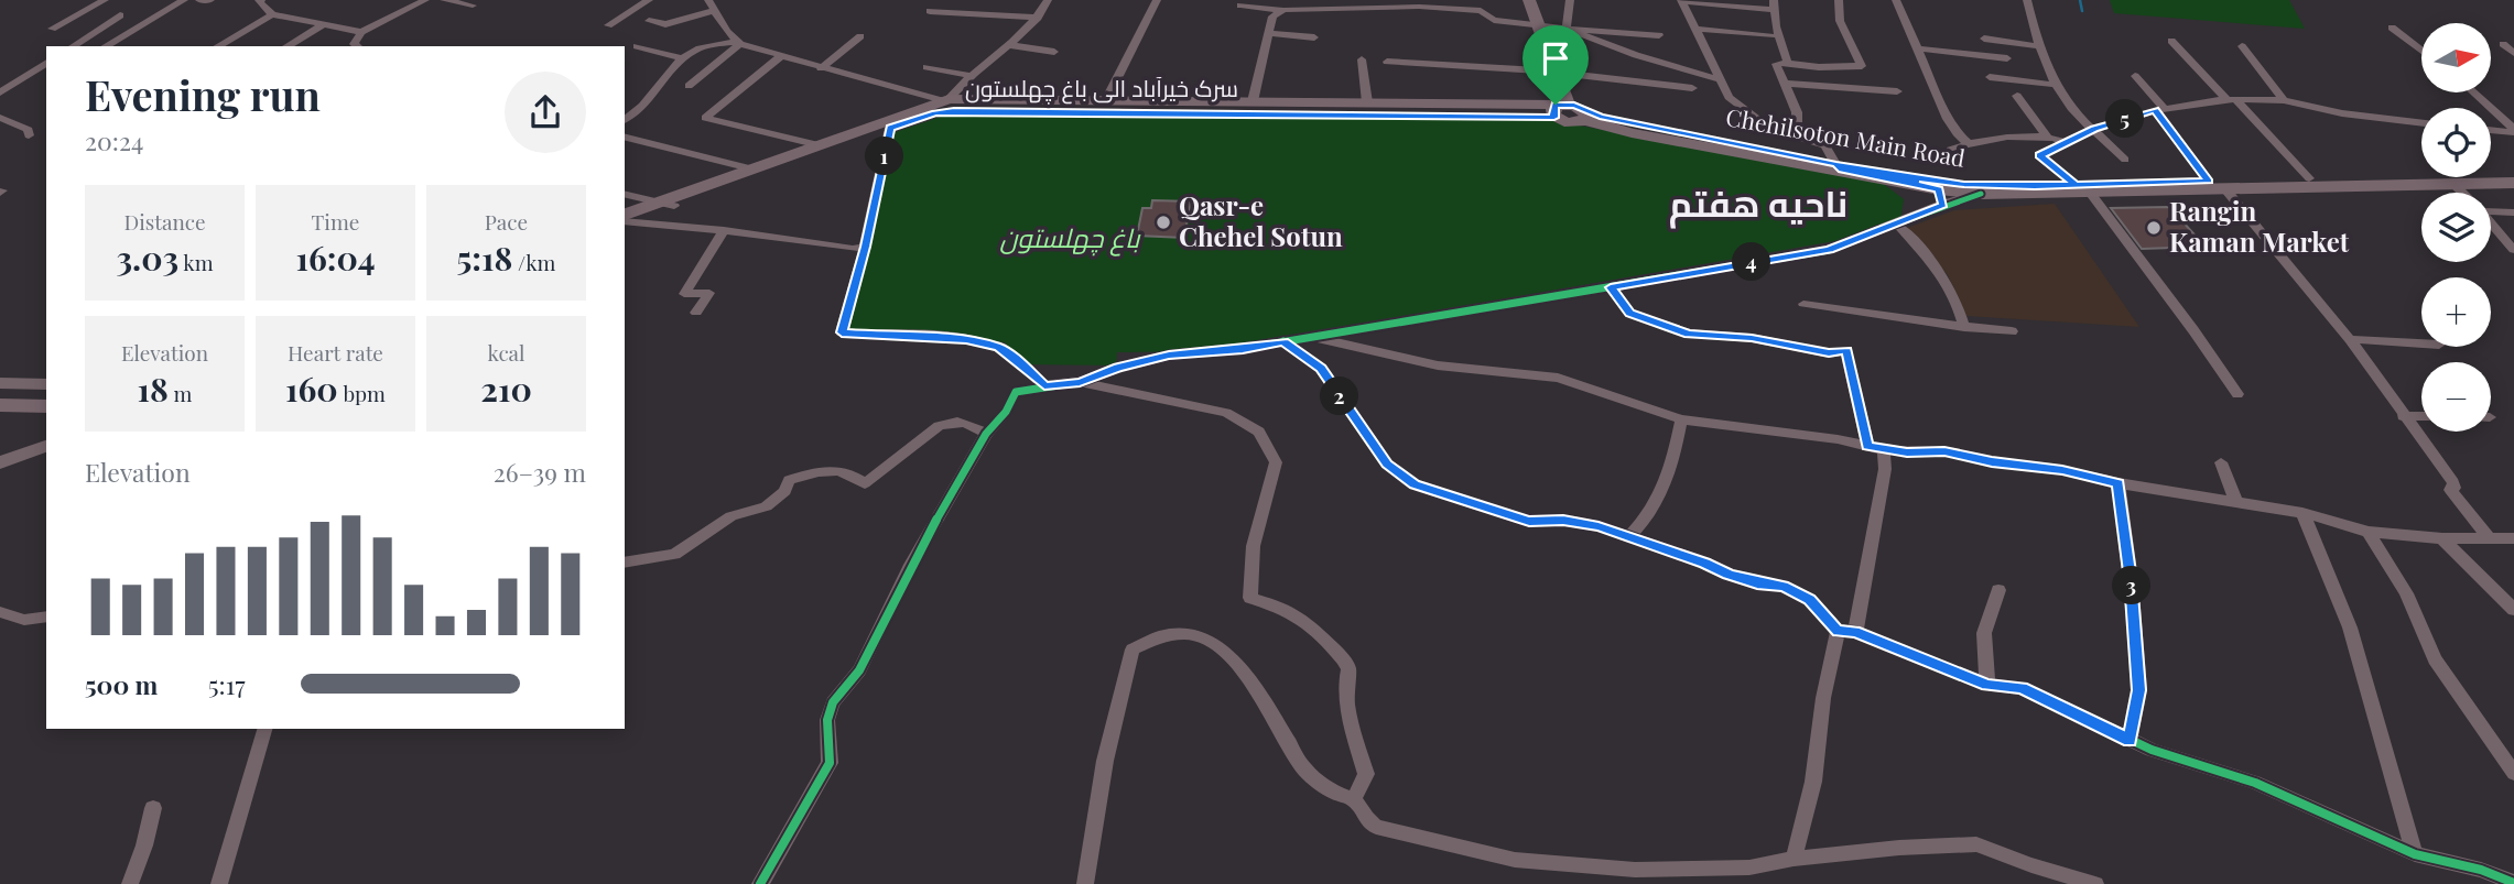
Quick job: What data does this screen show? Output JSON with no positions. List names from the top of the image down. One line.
{"streets":{"main road":["سرک خیرآباد الی باغ چهلستون","Chehilsoton Main Road"]},"crossings":[["سرک خیرآباد الی باغ چهلستون","Chehilsoton Main Road"]],"districts":["ناحیه هفتم"],"parks":["باغ چهلستون"],"places":["Qasr-e Chehel Sotun","Rangin Kaman Market"],"north":"right","page":{"map_buttons":["+","−"],"heading":["Evening run","20:24"],"pins":["5","1","4","2","3"],"stats":[["Distance","3.03 km"],["Time","16:04"],["Pace","5:18 /km"],["Elevation","18 m"],["Heart rate","160 bpm"],["kcal","210"]],"chart":["Elevation","26–39 m"],"list":[{"name":"500 m","note":"5:17"}]}}
